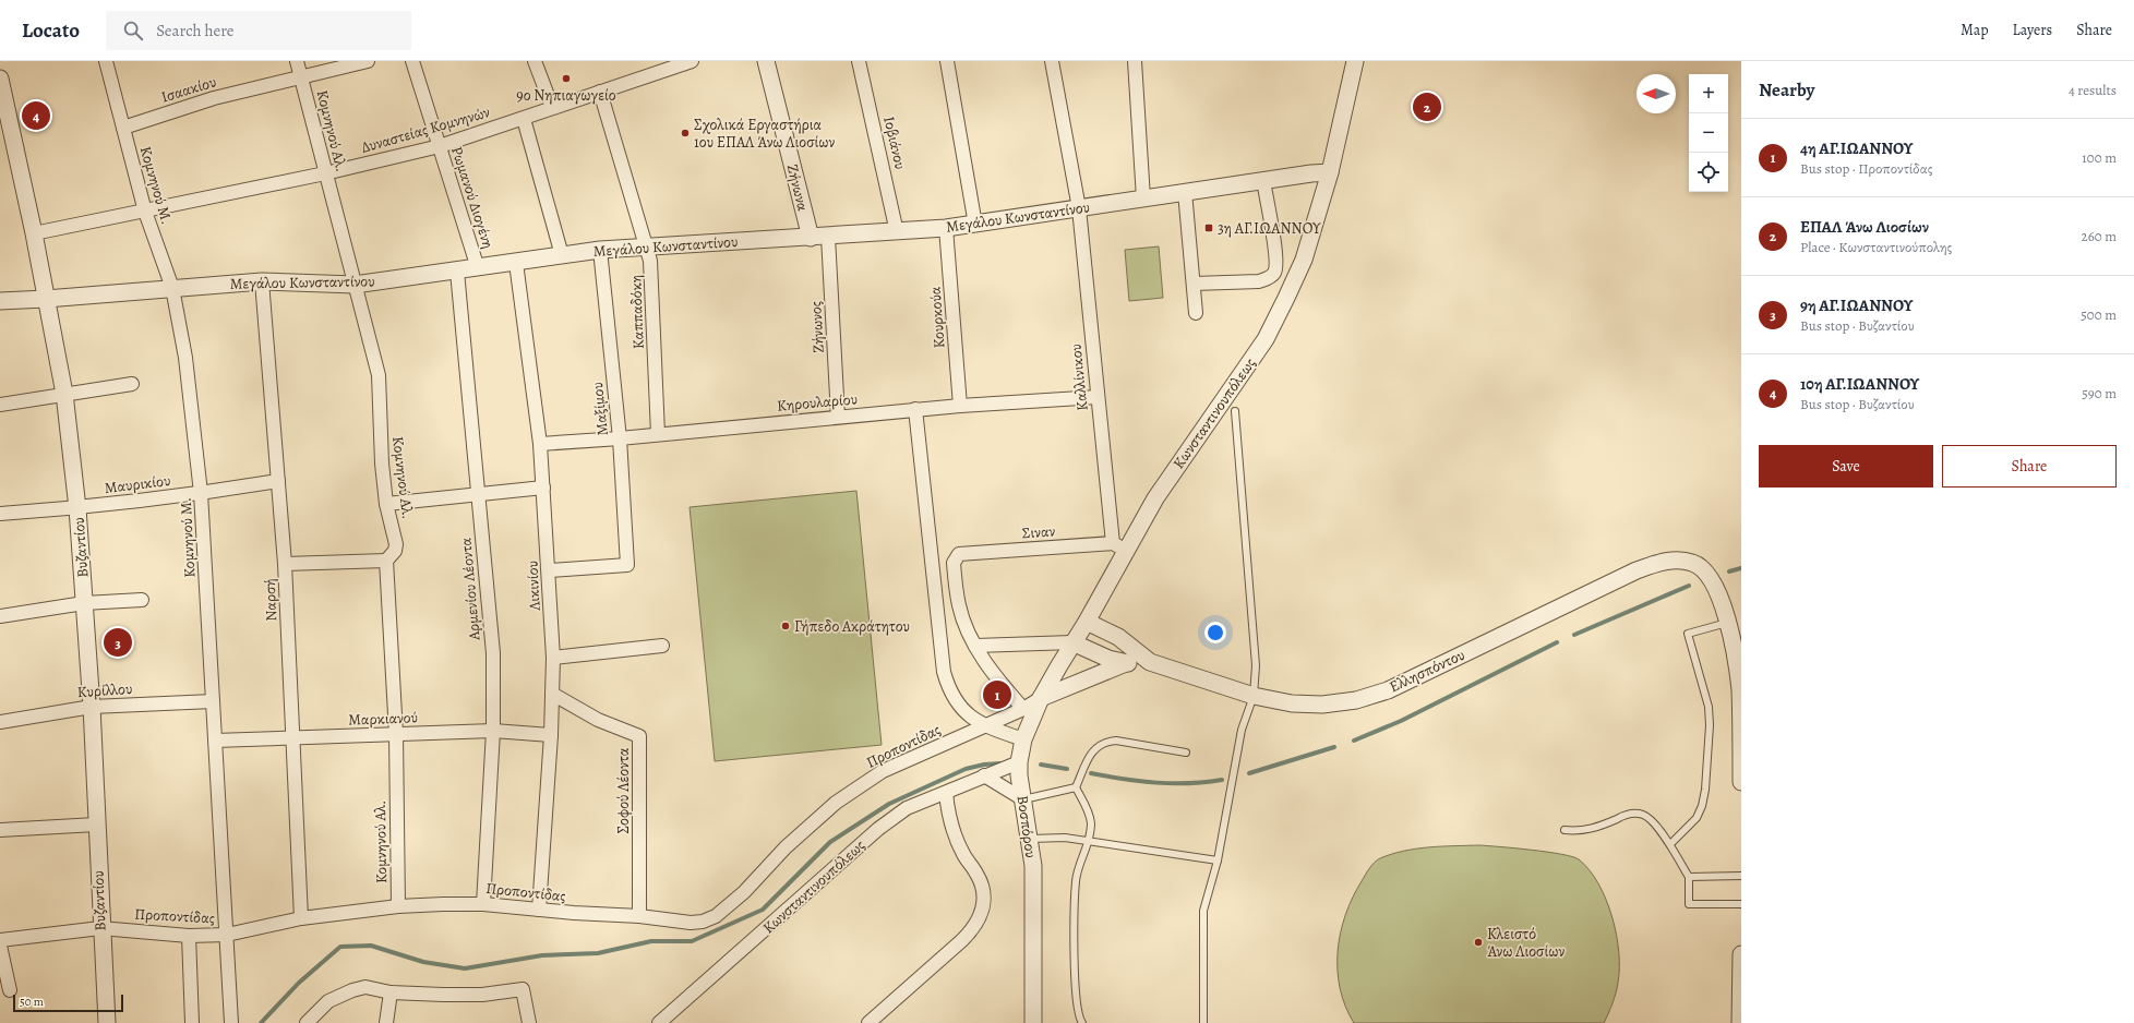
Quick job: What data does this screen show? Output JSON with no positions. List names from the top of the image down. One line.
{"streets":{"street":["Ισαακίου","Δυναστείας Κομνηνών","Κομνηνού Αλ.","Ιοβιάνου","Κομνηνού Μ.","Ζήνωνα","Ρωμανού Διογένη","Μεγάλου Κωνσταντίνου","Καππαδόκη","Κουρκούα","Ζήνωνος","Καλλίνικου","Κηρουλαρίου","Μαξίμου","Κωνσταντινουπόλεως","Μαυρικίου","Σιναν","Βυζαντίου","Λικινίου","Αρμενίου Λέοντα","Ναρσή","Ελλησπόντου","Κυρίλλου","Μαρκιανού","Προποντίδας","Σοφού Λέοντα","Βοσπόρου"]},"crossings":[["Ισαακίου","Κομνηνού Αλ."],["Ισαακίου","Κομνηνού Μ."],["Δυναστείας Κομνηνών","Κομνηνού Αλ."],["Δυναστείας Κομνηνών","Κομνηνού Μ."],["Δυναστείας Κομνηνών","Ρωμανού Διογένη"],["Δυναστείας Κομνηνών","Καππαδόκη"],["Δυναστείας Κομνηνών","Βυζαντίου"],["Κομνηνού Αλ.","Μεγάλου Κωνσταντίνου"],["Κομνηνού Αλ.","Μαρκιανού"],["Κομνηνού Αλ.","Προποντίδας"],["Ιοβιάνου","Μεγάλου Κωνσταντίνου"],["Κομνηνού Μ.","Μεγάλου Κωνσταντίνου"],["Κομνηνού Μ.","Μαυρικίου"],["Κομνηνού Μ.","Κυρίλλου"],["Κομνηνού Μ.","Μαρκιανού"],["Κομνηνού Μ.","Προποντίδας"],["Ζήνωνα","Μεγάλου Κωνσταντίνου"],["Ρωμανού Διογένη","Μεγάλου Κωνσταντίνου"],["Μεγάλου Κωνσταντίνου","Καππαδόκη"],["Μεγάλου Κωνσταντίνου","Κουρκούα"],["Μεγάλου Κωνσταντίνου","Ζήνωνος"],["Μεγάλου Κωνσταντίνου","Καλλίνικου"],["Μεγάλου Κωνσταντίνου","Μαξίμου"],["Μεγάλου Κωνσταντίνου","Κωνσταντινουπόλεως"],["Μεγάλου Κωνσταντίνου","Βυζαντίου"],["Μεγάλου Κωνσταντίνου","Λικινίου"],["Μεγάλου Κωνσταντίνου","Αρμενίου Λέοντα"],["Μεγάλου Κωνσταντίνου","Ναρσή"],["Καππαδόκη","Κηρουλαρίου"],["Κουρκούα","Κηρουλαρίου"],["Ζήνωνος","Κηρουλαρίου"],["Καλλίνικου","Κηρουλαρίου"],["Καλλίνικου","Κωνσταντινουπόλεως"],["Καλλίνικου","Σιναν"],["Κηρουλαρίου","Μαξίμου"],["Κηρουλαρίου","Λικινίου"],["Μαξίμου","Λικινίου"],["Κωνσταντινουπόλεως","Σιναν"],["Κωνσταντινουπόλεως","Ελλησπόντου"],["Κωνσταντινουπόλεως","Βοσπόρου"],["Μαυρικίου","Βυζαντίου"],["Μαυρικίου","Ναρσή"],["Βυζαντίου","Κυρίλλου"],["Βυζαντίου","Προποντίδας"],["Λικινίου","Μαρκιανού"],["Λικινίου","Προποντίδας"],["Λικινίου","Σοφού Λέοντα"],["Αρμενίου Λέοντα","Μαρκιανού"],["Αρμενίου Λέοντα","Προποντίδας"],["Ναρσή","Μαρκιανού"],["Ναρσή","Προποντίδας"],["Ελλησπόντου","Βοσπόρου"],["Προποντίδας","Σοφού Λέοντα"],["Προποντίδας","Βοσπόρου"]],"places":{"other":["9ο Νηπιαγωγείο","Σχολικά Εργαστήρια 1ου ΕΠΑΛ Άνω Λιοσίων","Γήπεδο Ακράτητου","Κλειστό Άνω Λιοσίων"],"transit":["3η ΑΓ.ΙΩΑΝΝΟΥ"]},"scale_bar":"50 m","north":"left","page":{"header":"Locato","search":"Search here","nav":["Map","Layers","Share"],"heading":["Nearby","4 results"],"map_buttons":["+","−"],"pins":["2","4","3","1"],"list":[{"mark":"1","name":"4η ΑΓ.ΙΩΑΝΝΟΥ","note":"Bus stop · Προποντίδας","value":"100 m"},{"mark":"2","name":"ΕΠΑΛ Άνω Λιοσίων","note":"Place · Κωνσταντινούπολης","value":"260 m"},{"mark":"3","name":"9η ΑΓ.ΙΩΑΝΝΟΥ","note":"Bus stop · Βυζαντίου","value":"500 m"},{"mark":"4","name":"10η ΑΓ.ΙΩΑΝΝΟΥ","note":"Bus stop · Βυζαντίου","value":"590 m"}],"buttons":["Save","Share"],"scale":"50 m"}}
